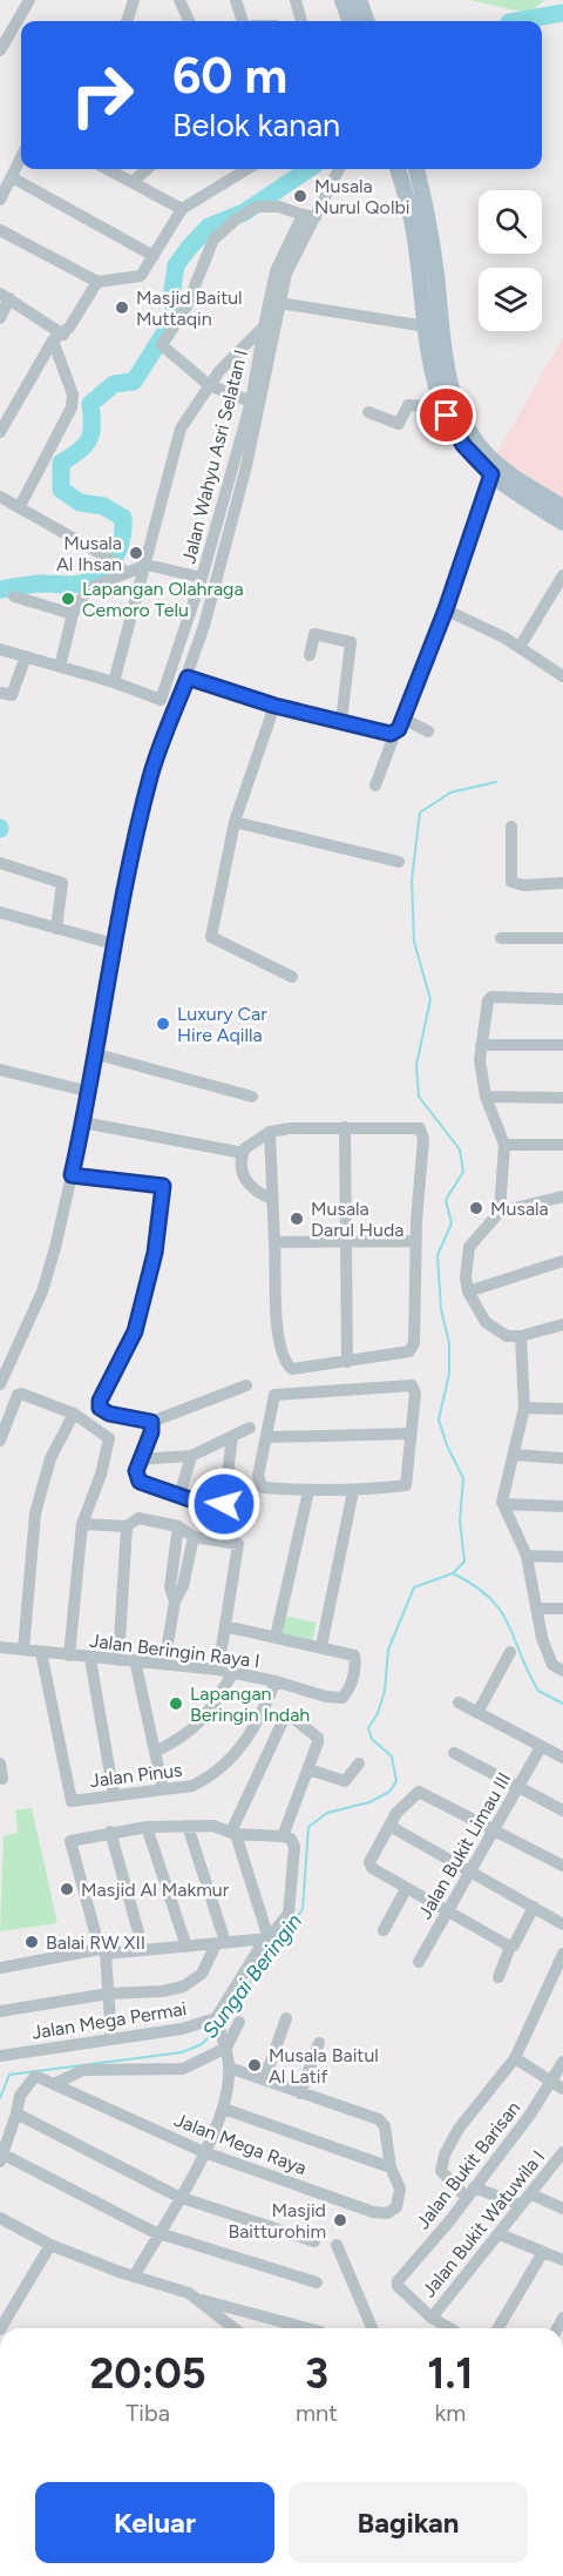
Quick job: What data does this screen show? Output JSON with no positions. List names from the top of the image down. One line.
{"streets":{"street":["Jalan Wahyu Asri Selatan I","Jalan Beringin Raya I","Jalan Pinus","Jalan Bukit Limau III","Jalan Mega Permai","Jalan Mega Raya","Jalan Bukit Barisan","Jalan Bukit Watuwila I"]},"crossings":[["Jalan Beringin Raya I","Jalan Pinus"],["Jalan Bukit Barisan","Jalan Bukit Watuwila I"]],"water":["Sungai Beringin"],"places":["Musala Nurul Qolbi","Masjid Baitul Muttaqin","Musala Al Ihsan","Lapangan Olahraga Cemoro Telu","Luxury Car Hire Aqilla","Musala","Musala Darul Huda","Lapangan Beringin Indah","Masjid Al Makmur","Balai RW XII","Musala Baitul Al Latif","Masjid Baitturohim"],"page":{"turn":["60 m","Belok kanan"],"eta":["20:05","Tiba","3","mnt","1.1","km"],"buttons":["Keluar","Bagikan"]}}
